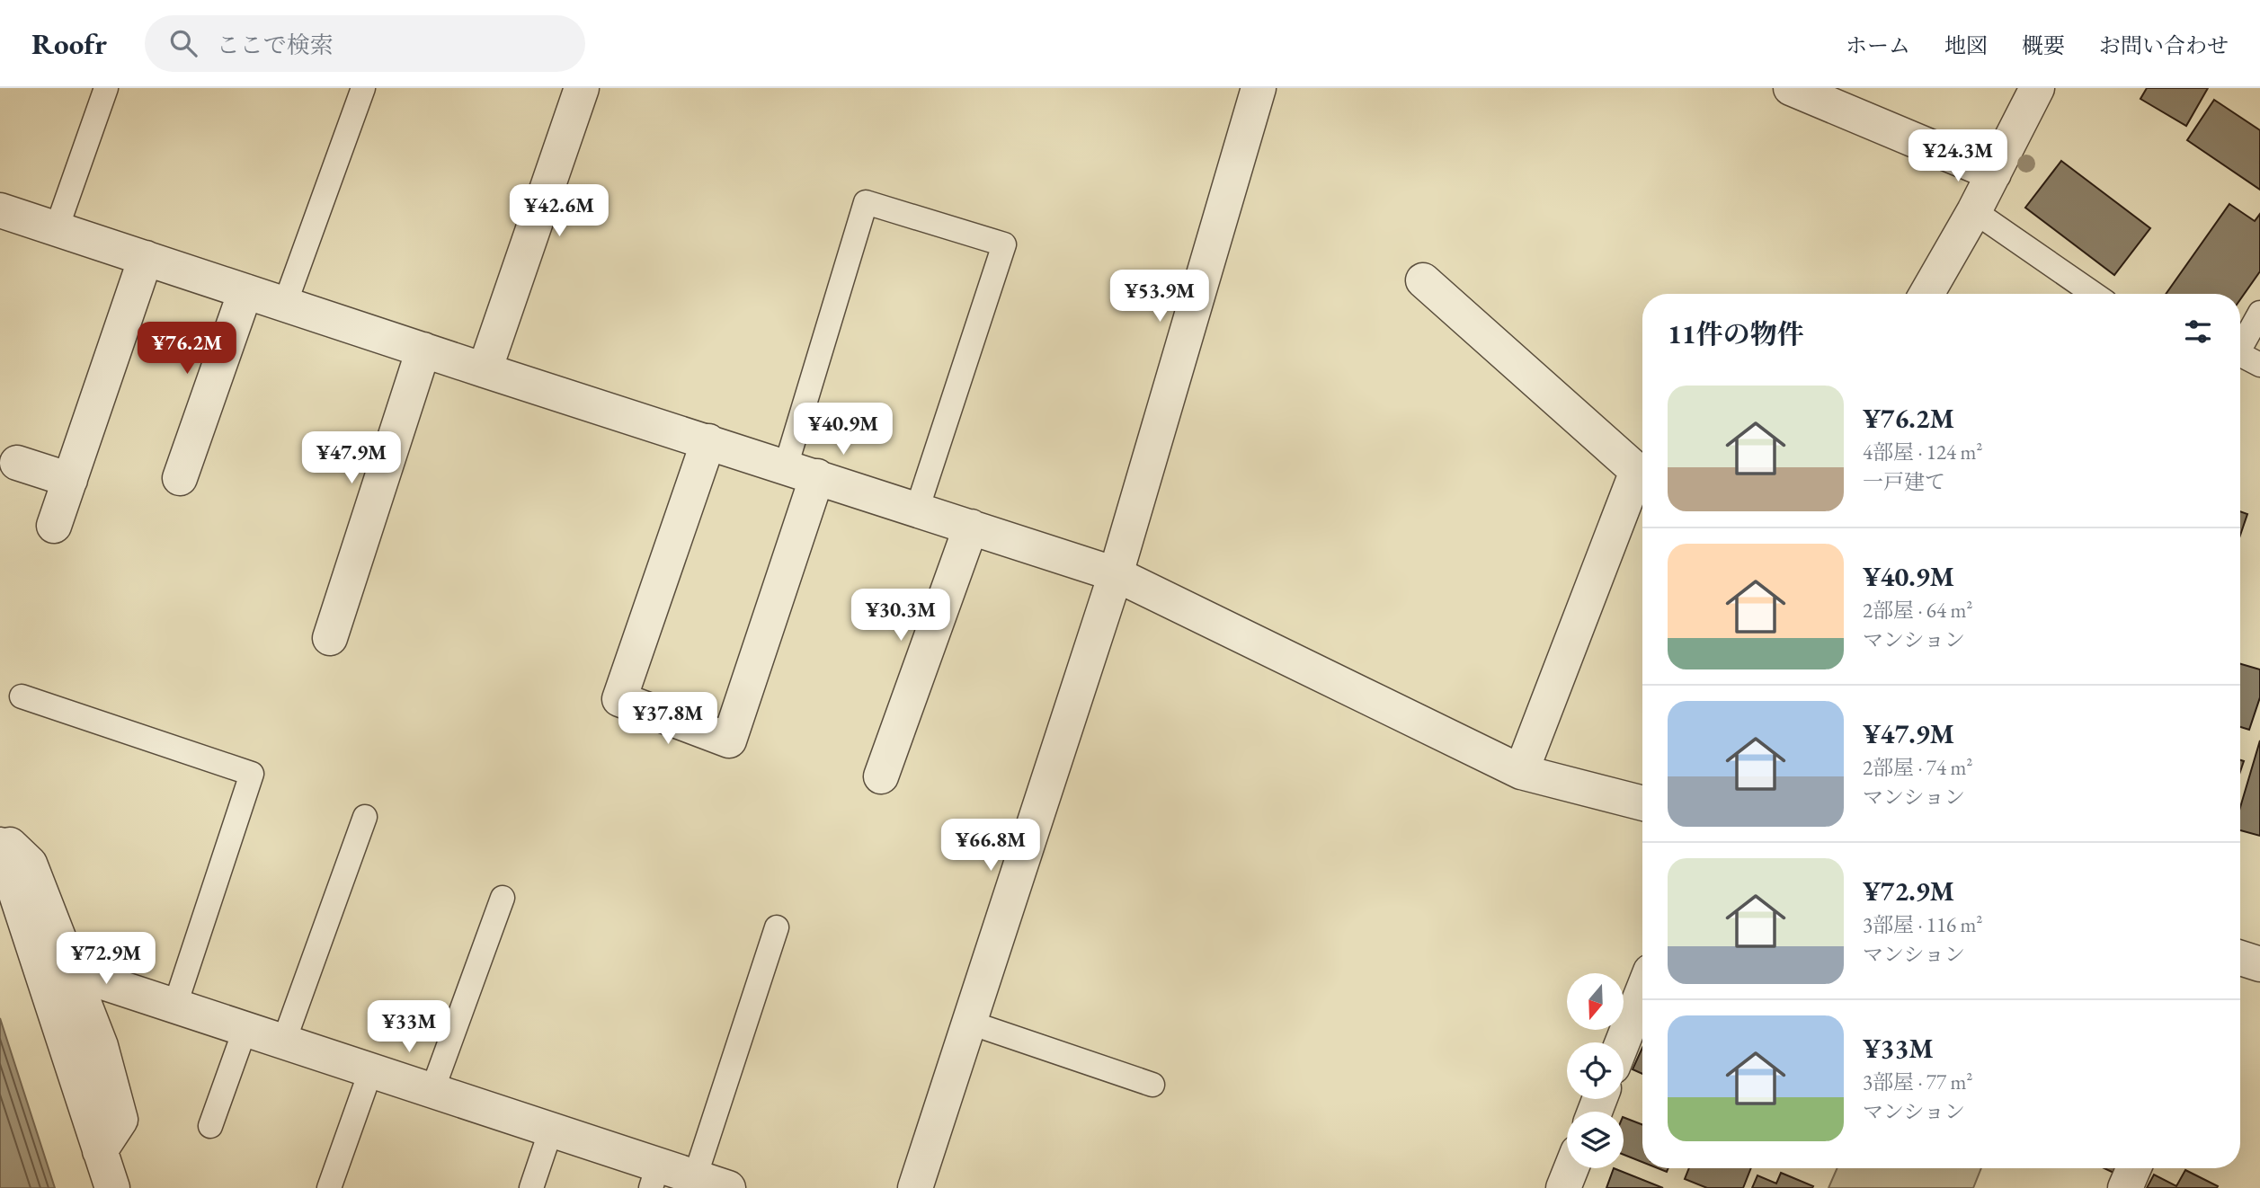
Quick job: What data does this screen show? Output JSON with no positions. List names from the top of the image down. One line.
{"north":"bottom","page":{"header":"Roofr","search":"ここで検索","nav":["ホーム","地図","概要","お問い合わせ"],"price":["¥24.3M","¥42.6M","¥53.9M","¥76.2M","¥40.9M","¥47.9M","¥30.3M","¥37.8M","¥66.8M","¥72.9M","¥33M"],"heading":"11件の物件","list":[{"name":"¥76.2M","note":"4部屋 · 124 m² · 一戸建て"},{"name":"¥40.9M","note":"2部屋 · 64 m² · マンション"},{"name":"¥47.9M","note":"2部屋 · 74 m² · マンション"},{"name":"¥72.9M","note":"3部屋 · 116 m² · マンション"},{"name":"¥33M","note":"3部屋 · 77 m² · マンション"}]}}
